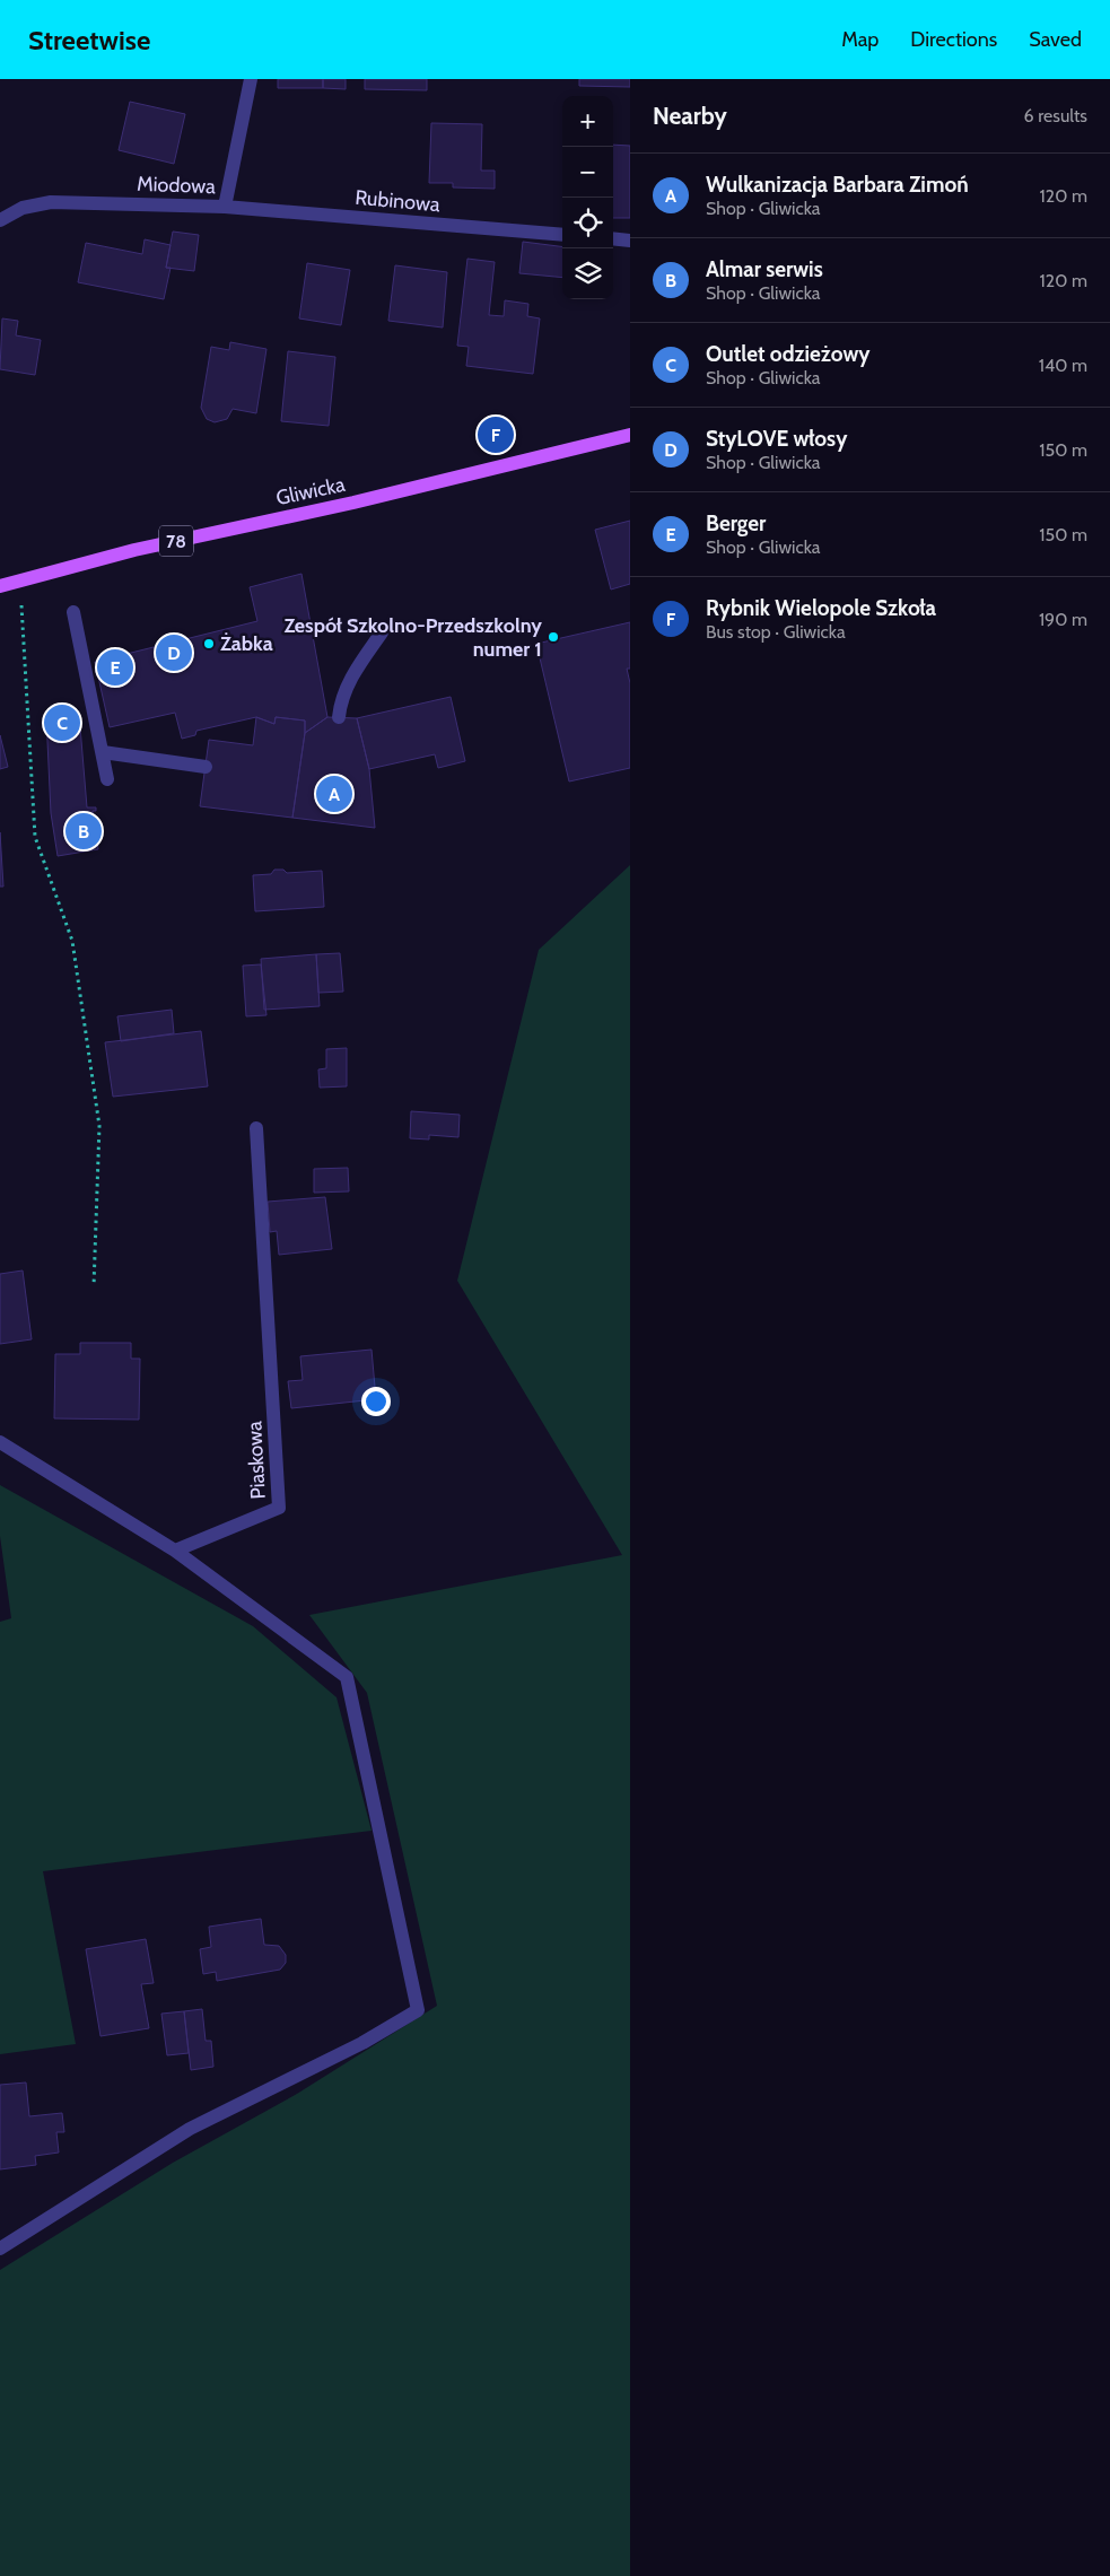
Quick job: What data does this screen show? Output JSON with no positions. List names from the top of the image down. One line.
{"streets":{"main road":["Gliwicka","78"],"street":["Miodowa","Rubinowa","Piaskowa"]},"crossings":[["Miodowa","Rubinowa"]],"places":["Zespół Szkolno-Przedszkolny numer 1","Żabka"],"page":{"header":"Streetwise","nav":["Map","Directions","Saved"],"heading":["Nearby","6 results"],"map_buttons":["+","−"],"list":[{"mark":"A","name":"Wulkanizacja Barbara Zimoń","note":"Shop · Gliwicka","value":"120 m"},{"mark":"B","name":"Almar serwis","note":"Shop · Gliwicka","value":"120 m"},{"mark":"C","name":"Outlet odzieżowy","note":"Shop · Gliwicka","value":"140 m"},{"mark":"D","name":"StyLOVE włosy","note":"Shop · Gliwicka","value":"150 m"},{"mark":"E","name":"Berger","note":"Shop · Gliwicka","value":"150 m"},{"mark":"F","name":"Rybnik Wielopole Szkoła","note":"Bus stop · Gliwicka","value":"190 m"}],"pins":["F","D","E","C","A","B"]}}
